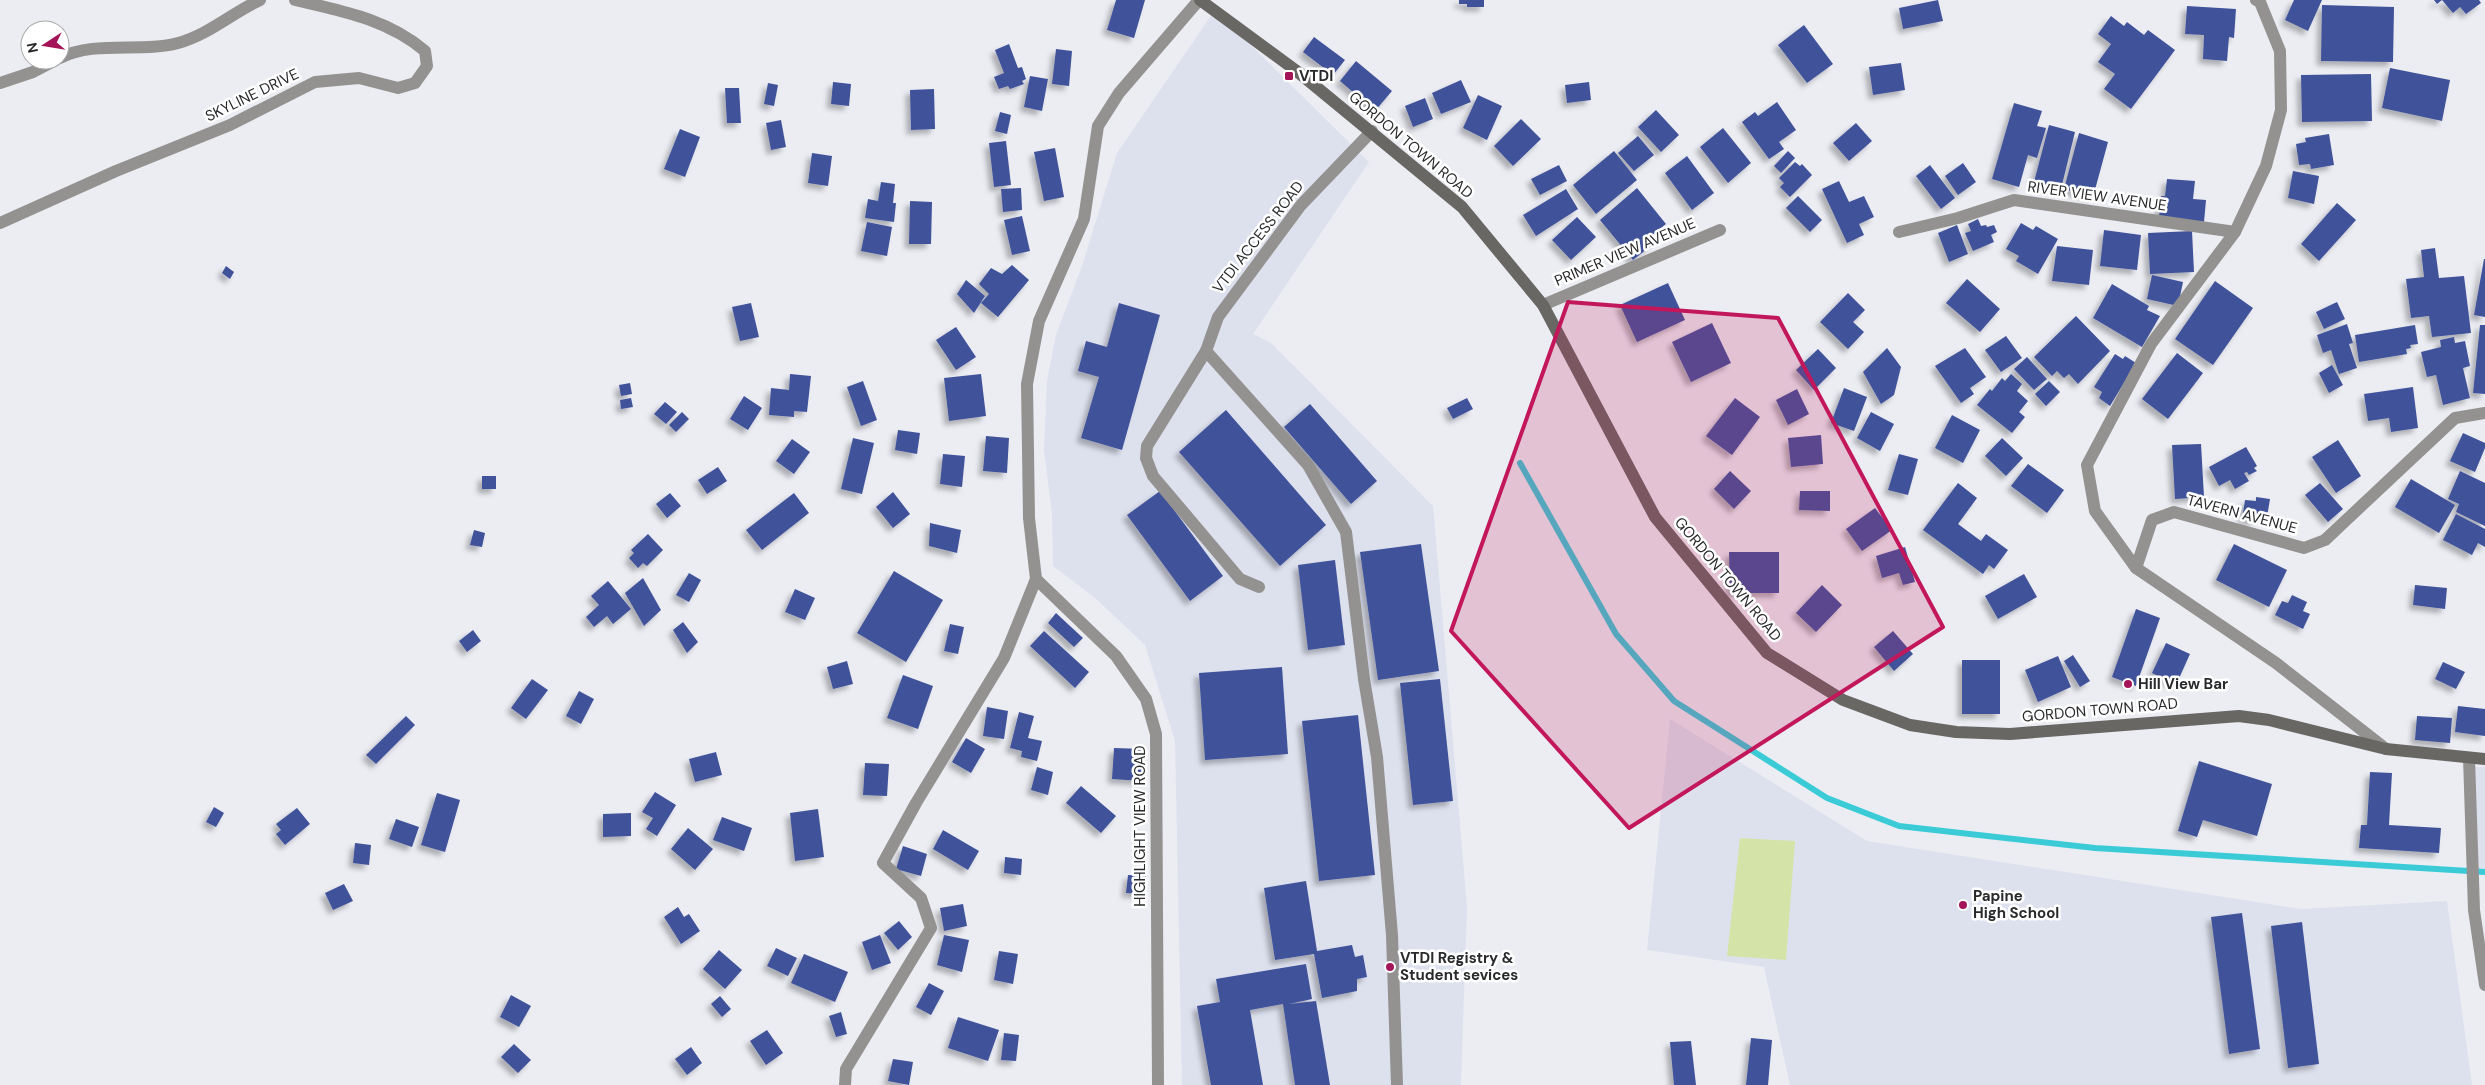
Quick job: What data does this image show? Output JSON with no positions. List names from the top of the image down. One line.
{"streets":{"main road":["GORDON TOWN ROAD"],"street":["SKYLINE DRIVE","RIVER VIEW AVENUE","VTDI ACCESS ROAD","PRIMER VIEW AVENUE","TAVERN AVENUE","HIGHLIGHT VIEW ROAD"]},"crossings":[["GORDON TOWN ROAD","VTDI ACCESS ROAD"],["GORDON TOWN ROAD","PRIMER VIEW AVENUE"]],"places":{"transit":["VTDI"],"other":["Hill View Bar","Papine High School","VTDI Registry & Student sevices"]},"north":"left"}
